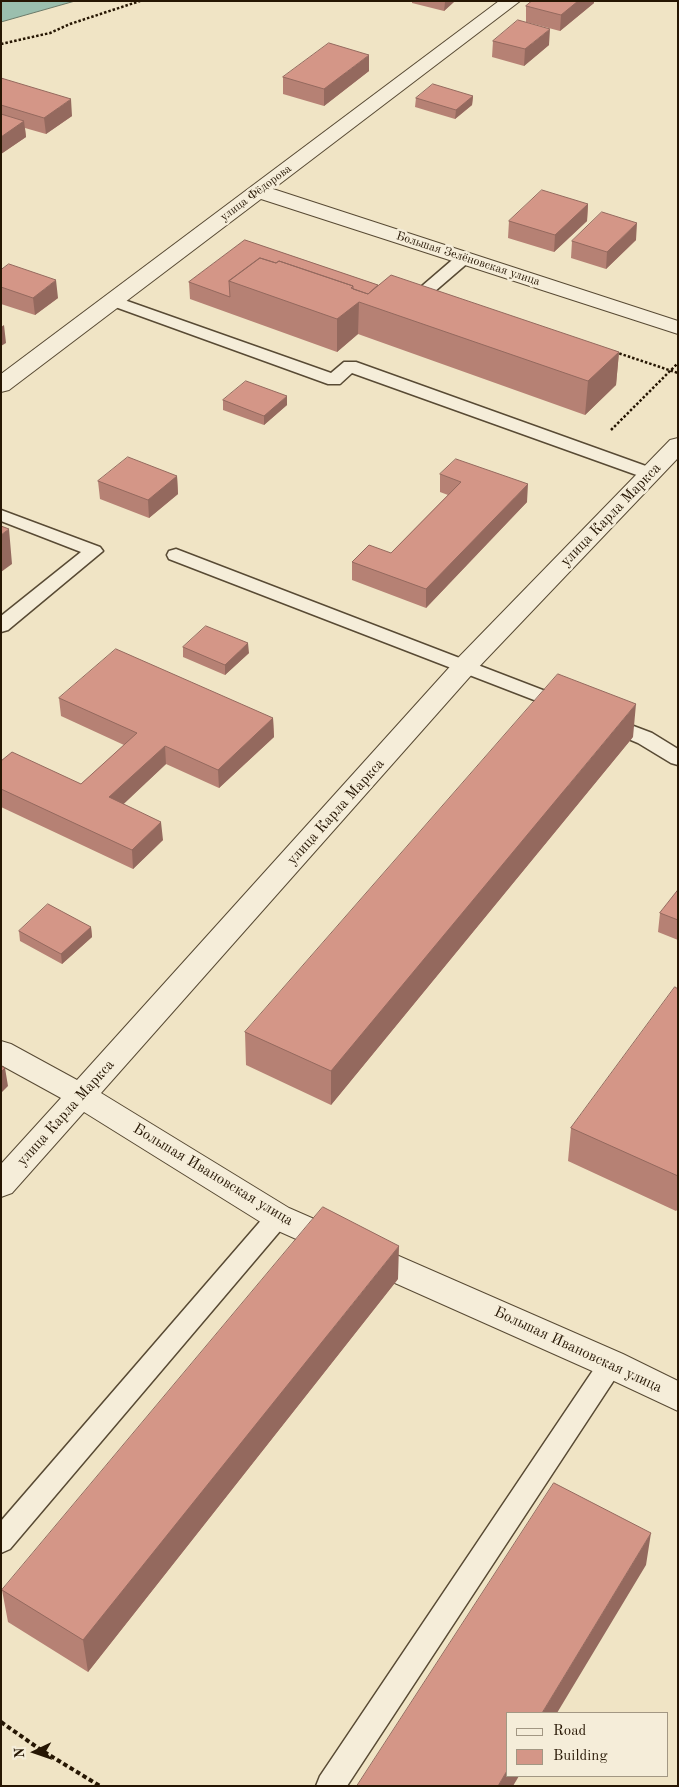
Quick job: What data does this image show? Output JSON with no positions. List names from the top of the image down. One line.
{"streets":{"street":["улица Фёдорова","Большая Зелёновская улица","улица Карла Маркса","Большая Ивановская улица"]},"crossings":[["улица Фёдорова","Большая Зелёновская улица"],["улица Карла Маркса","Большая Ивановская улица"]],"legend":["Road","Building"],"north":"left"}
